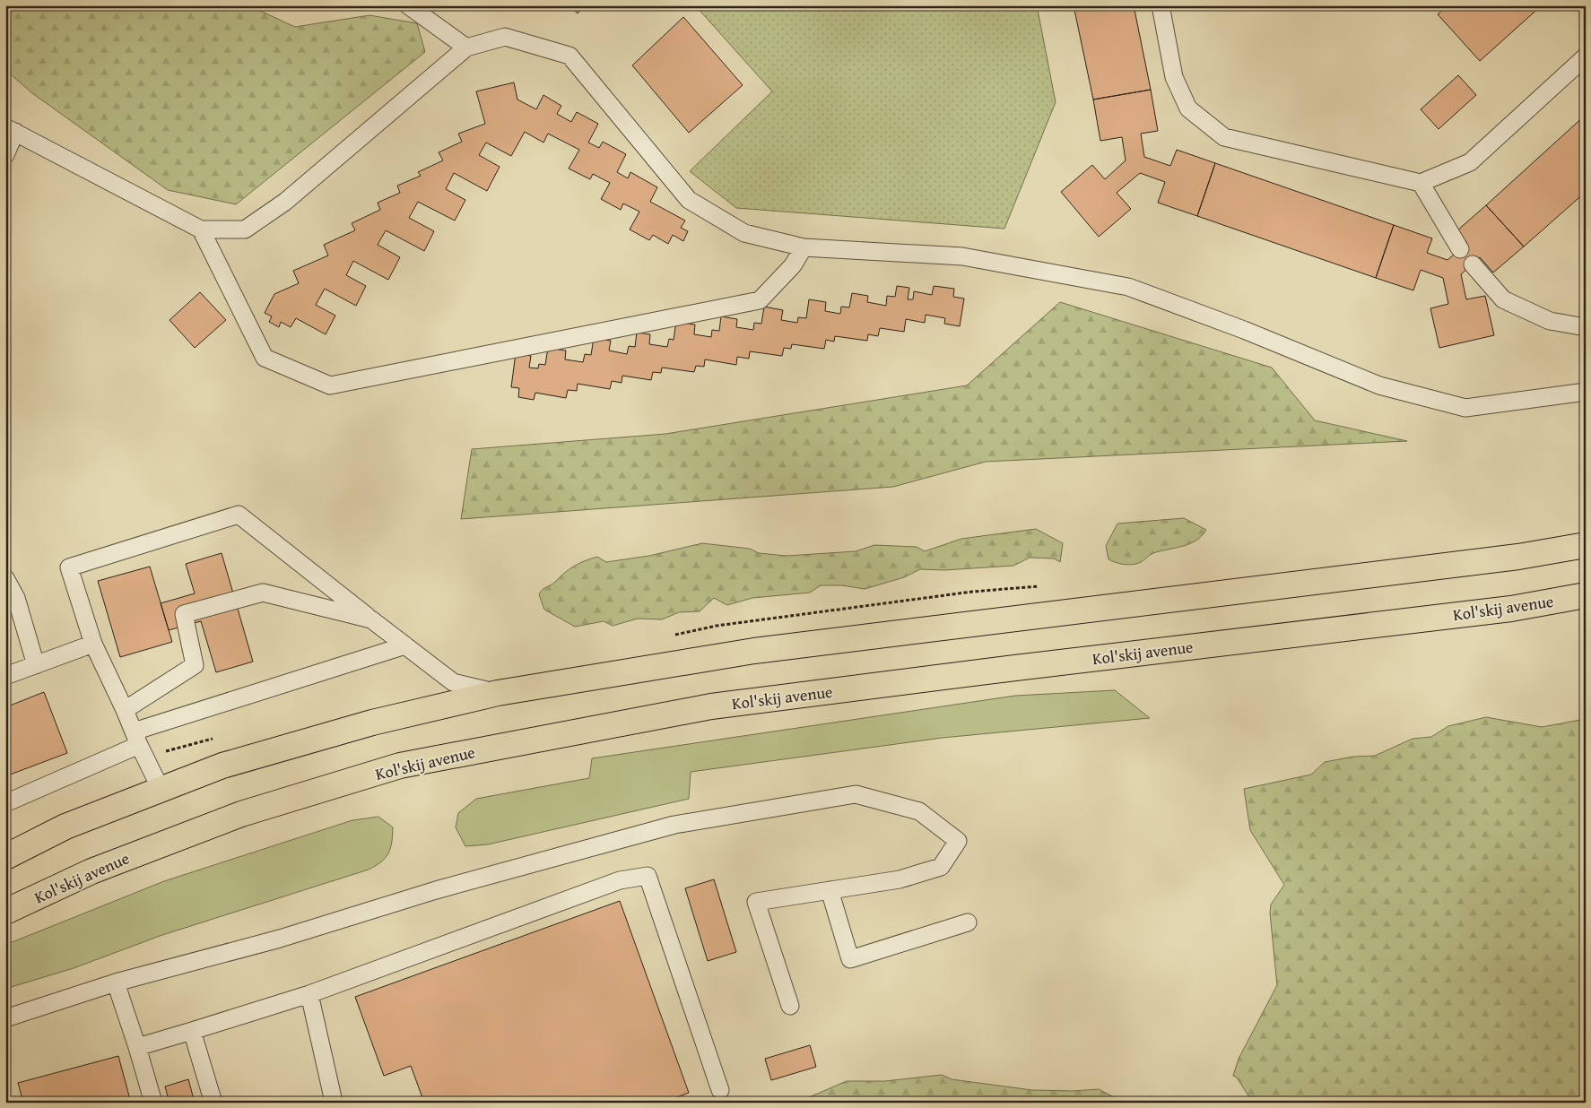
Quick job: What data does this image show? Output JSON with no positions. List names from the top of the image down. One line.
{"streets":{"main road":["Kol'skij avenue"]}}
